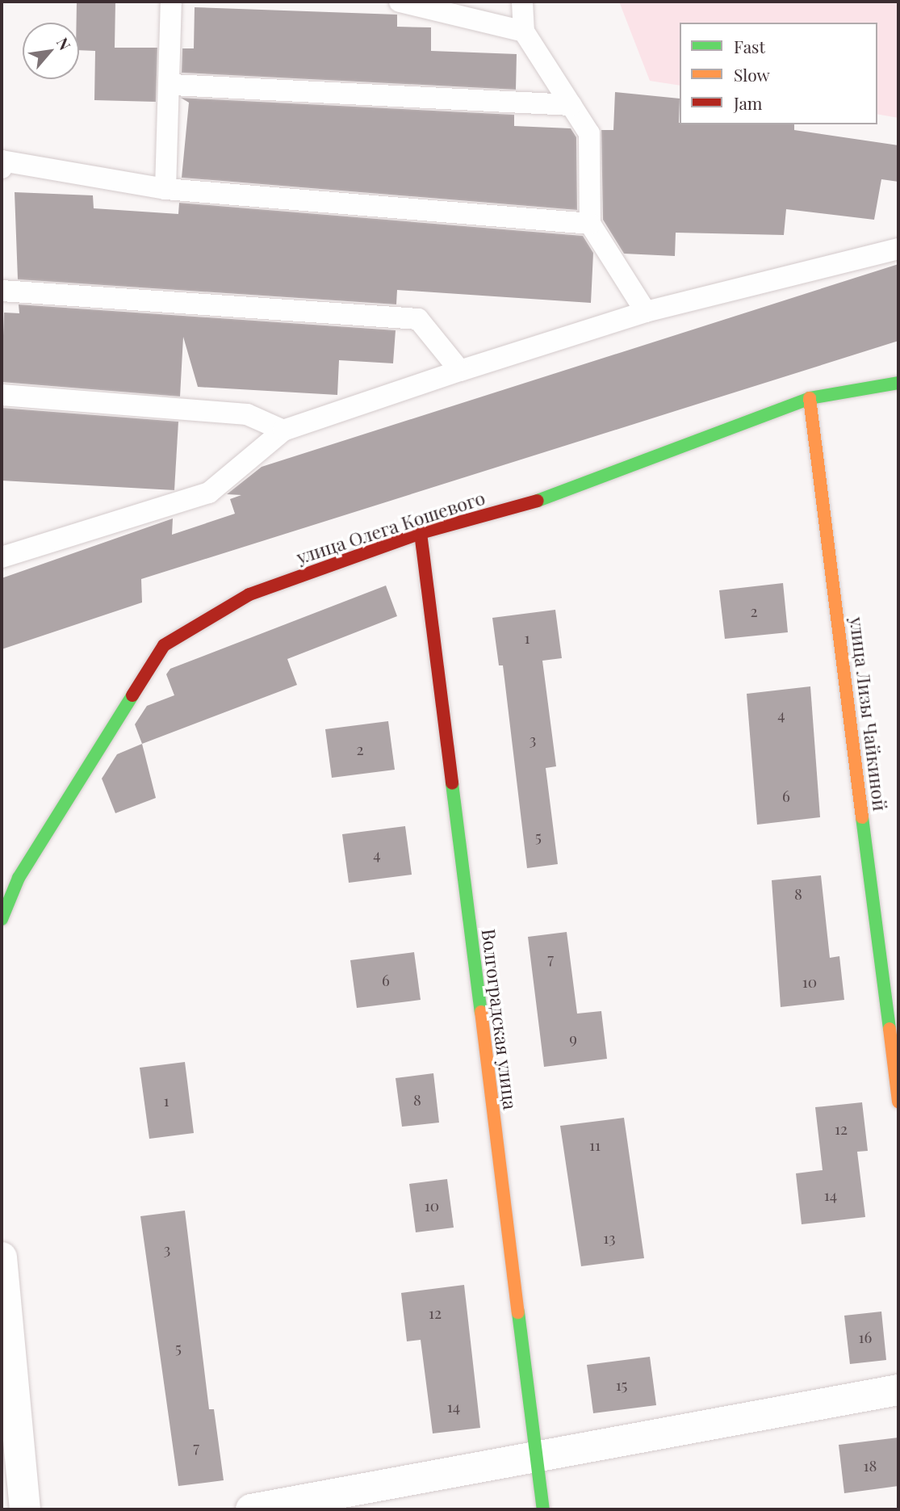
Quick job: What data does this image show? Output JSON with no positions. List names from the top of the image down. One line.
{"streets":{"street":["улица Олега Кошевого","улица Лизы Чайкиной","Волгоградская улица"]},"crossings":[["улица Олега Кошевого","улица Лизы Чайкиной"],["улица Олега Кошевого","Волгоградская улица"]],"house_numbers":["2","1","4","3","2","6","5","4","8","7","6","10","9","8","1","12","11","14","10","13","3","12","16","5","15","14","7","18"],"legend":["Fast","Slow","Jam"],"north":"top right"}
